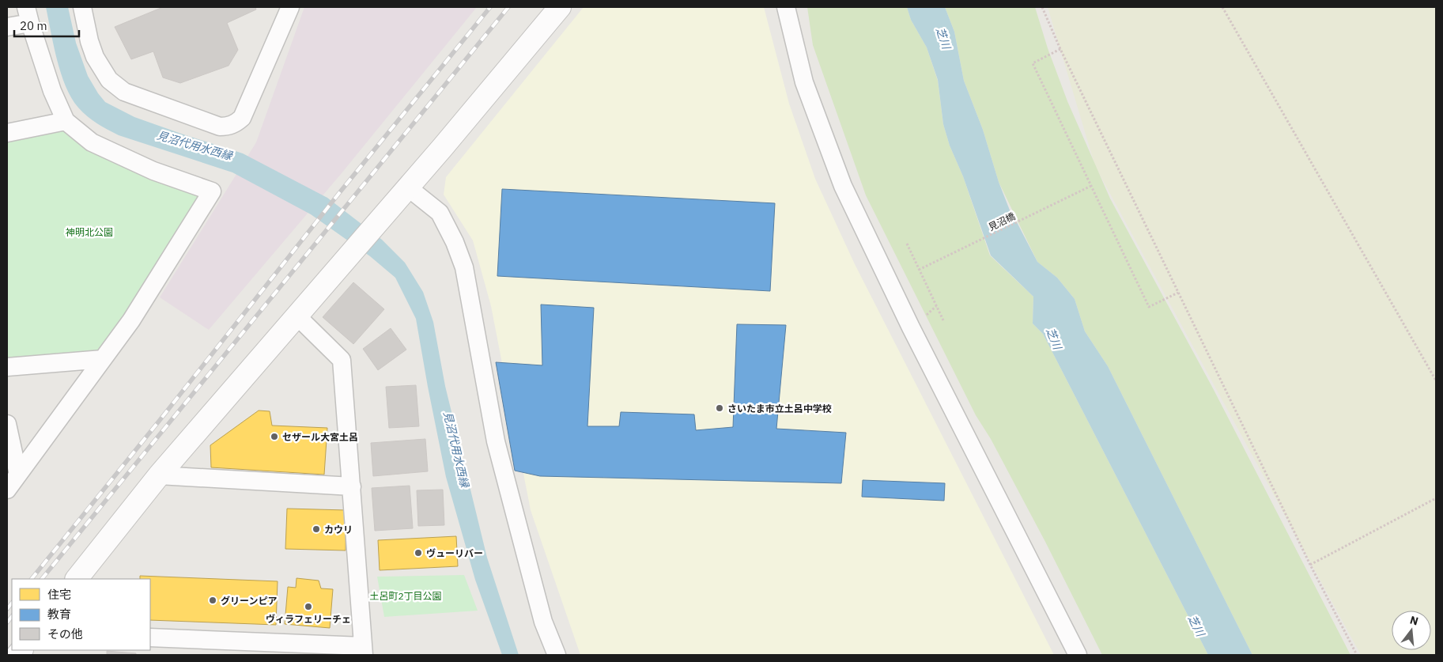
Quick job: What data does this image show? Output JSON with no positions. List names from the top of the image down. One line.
{"streets":{"path":["見沼橋"]},"water":["芝川","見沼代用水西縁"],"parks":["神明北公園","土呂町2丁目公園"],"places":["さいたま市立土呂中学校","セザール大宮土呂","カウリ","ヴューリバー","グリーンピア","ヴィラフェリーチェ"],"legend":["住宅","教育","その他"],"scale_bar":"20 m","north":"top"}
